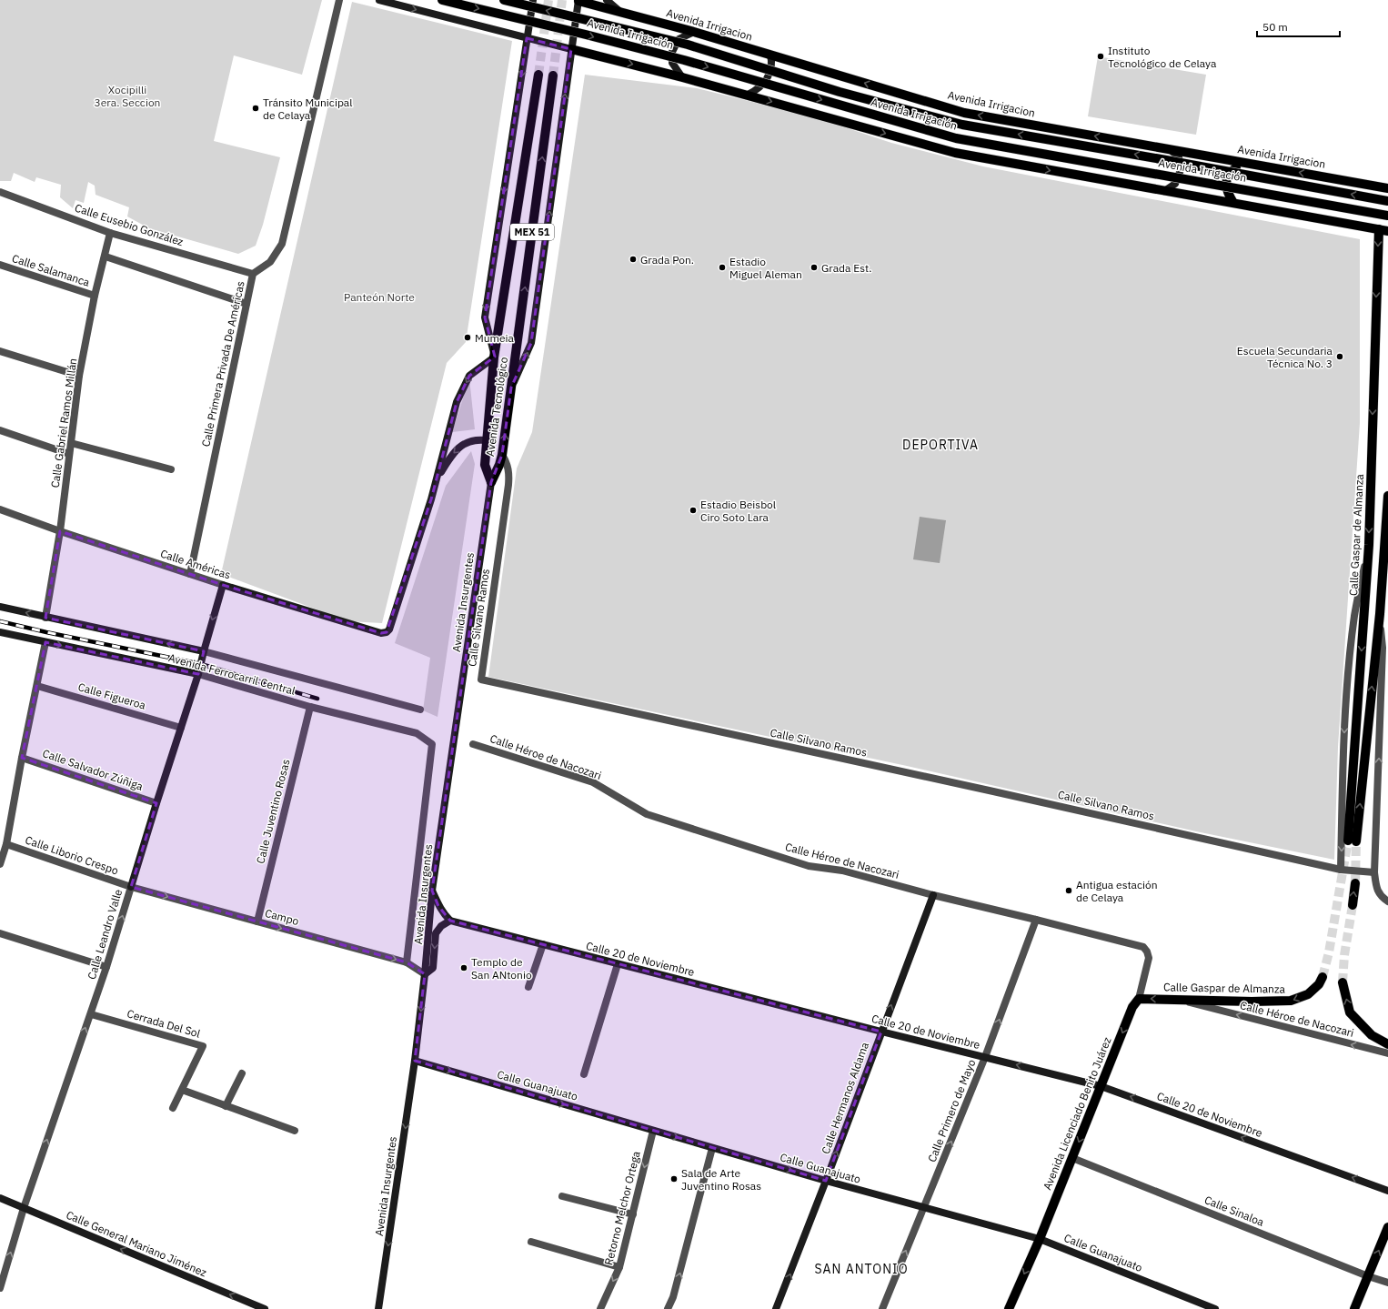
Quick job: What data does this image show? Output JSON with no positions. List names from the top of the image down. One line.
{"streets":{"main road":["Avenida Irrigacion","Avenida Irrigación","MEX 51","Avenida Tecnológico","Calle Gaspar de Almanza","Avenida Licenciado Benito Juárez"],"street":["Calle Eusebio González","Calle Salamanca","Calle Primera Privada De Américas","Calle Gabriel Ramos Millán","Calle Américas","Avenida Insurgentes","Calle Silvano Ramos","Avenida Ferrocarril Central","Calle Figueroa","Calle Héroe de Nacozari","Calle Salvador Zúñiga","Calle Juventino Rosas","Calle Liborio Crespo","Campo","Calle Leandro Valle","Calle 20 de Noviembre","Cerrada Del Sol","Calle Guanajuato","Calle Hermanos Aldama","Calle Primero de Mayo","Retorno Melchor Ortega","Calle Sinaloa","Calle General Mariano Jiménez"]},"crossings":[["Calle Eusebio González","Calle Primera Privada De Américas"],["Calle Eusebio González","Calle Gabriel Ramos Millán"],["MEX 51","Avenida Insurgentes"],["MEX 51","Campo"],["MEX 51","Calle 20 de Noviembre"],["Calle Salamanca","Calle Gabriel Ramos Millán"],["Calle Primera Privada De Américas","Calle Américas"],["Avenida Tecnológico","Avenida Insurgentes"],["Avenida Tecnológico","Calle Silvano Ramos"],["Calle Gabriel Ramos Millán","Calle Américas"],["Calle Gabriel Ramos Millán","Avenida Ferrocarril Central"],["Calle Gaspar de Almanza","Calle Héroe de Nacozari"],["Calle Gaspar de Almanza","Avenida Licenciado Benito Juárez"],["Calle Américas","Calle Leandro Valle"],["Avenida Insurgentes","Campo"],["Avenida Insurgentes","Calle Guanajuato"],["Avenida Ferrocarril Central","Calle Juventino Rosas"],["Avenida Ferrocarril Central","Campo"],["Avenida Ferrocarril Central","Calle Leandro Valle"],["Calle Figueroa","Calle Leandro Valle"],["Calle Héroe de Nacozari","Calle Hermanos Aldama"],["Calle Héroe de Nacozari","Calle Primero de Mayo"],["Calle Héroe de Nacozari","Avenida Licenciado Benito Juárez"],["Calle Salvador Zúñiga","Calle Leandro Valle"],["Calle Juventino Rosas","Campo"],["Calle Liborio Crespo","Campo"],["Calle Liborio Crespo","Calle Leandro Valle"],["Campo","Calle Leandro Valle"],["Calle Leandro Valle","Cerrada Del Sol"],["Calle Leandro Valle","Calle General Mariano Jiménez"],["Calle 20 de Noviembre","Calle Hermanos Aldama"],["Calle 20 de Noviembre","Calle Primero de Mayo"],["Calle 20 de Noviembre","Avenida Licenciado Benito Juárez"],["Calle Guanajuato","Calle Hermanos Aldama"],["Calle Guanajuato","Calle Primero de Mayo"],["Calle Guanajuato","Avenida Licenciado Benito Juárez"],["Calle Guanajuato","Retorno Melchor Ortega"],["Avenida Licenciado Benito Juárez","Calle Sinaloa"]],"one_way":["Avenida Insurgentes","Campo","Calle 20 de Noviembre","Calle Guanajuato","Calle Hermanos Aldama","Calle Primero de Mayo","Avenida Licenciado Benito Juárez","Calle General Mariano Jiménez"],"districts":["DEPORTIVA","SAN ANTONIO"],"parks":["Xocipilli 3era. Seccion","Panteón Norte"],"places":["Instituto Tecnológico de Celaya","Tránsito Municipal de Celaya","Grada Pon.","Estadio Miguel Aleman","Grada Est.","Mumeia","Escuela Secundaria Técnica No. 3","Estadio Beisbol Ciro Soto Lara","Antigua estación de Celaya","Templo de San ANtonio","Sala de Arte Juventino Rosas"],"scale_bar":"50 m"}
